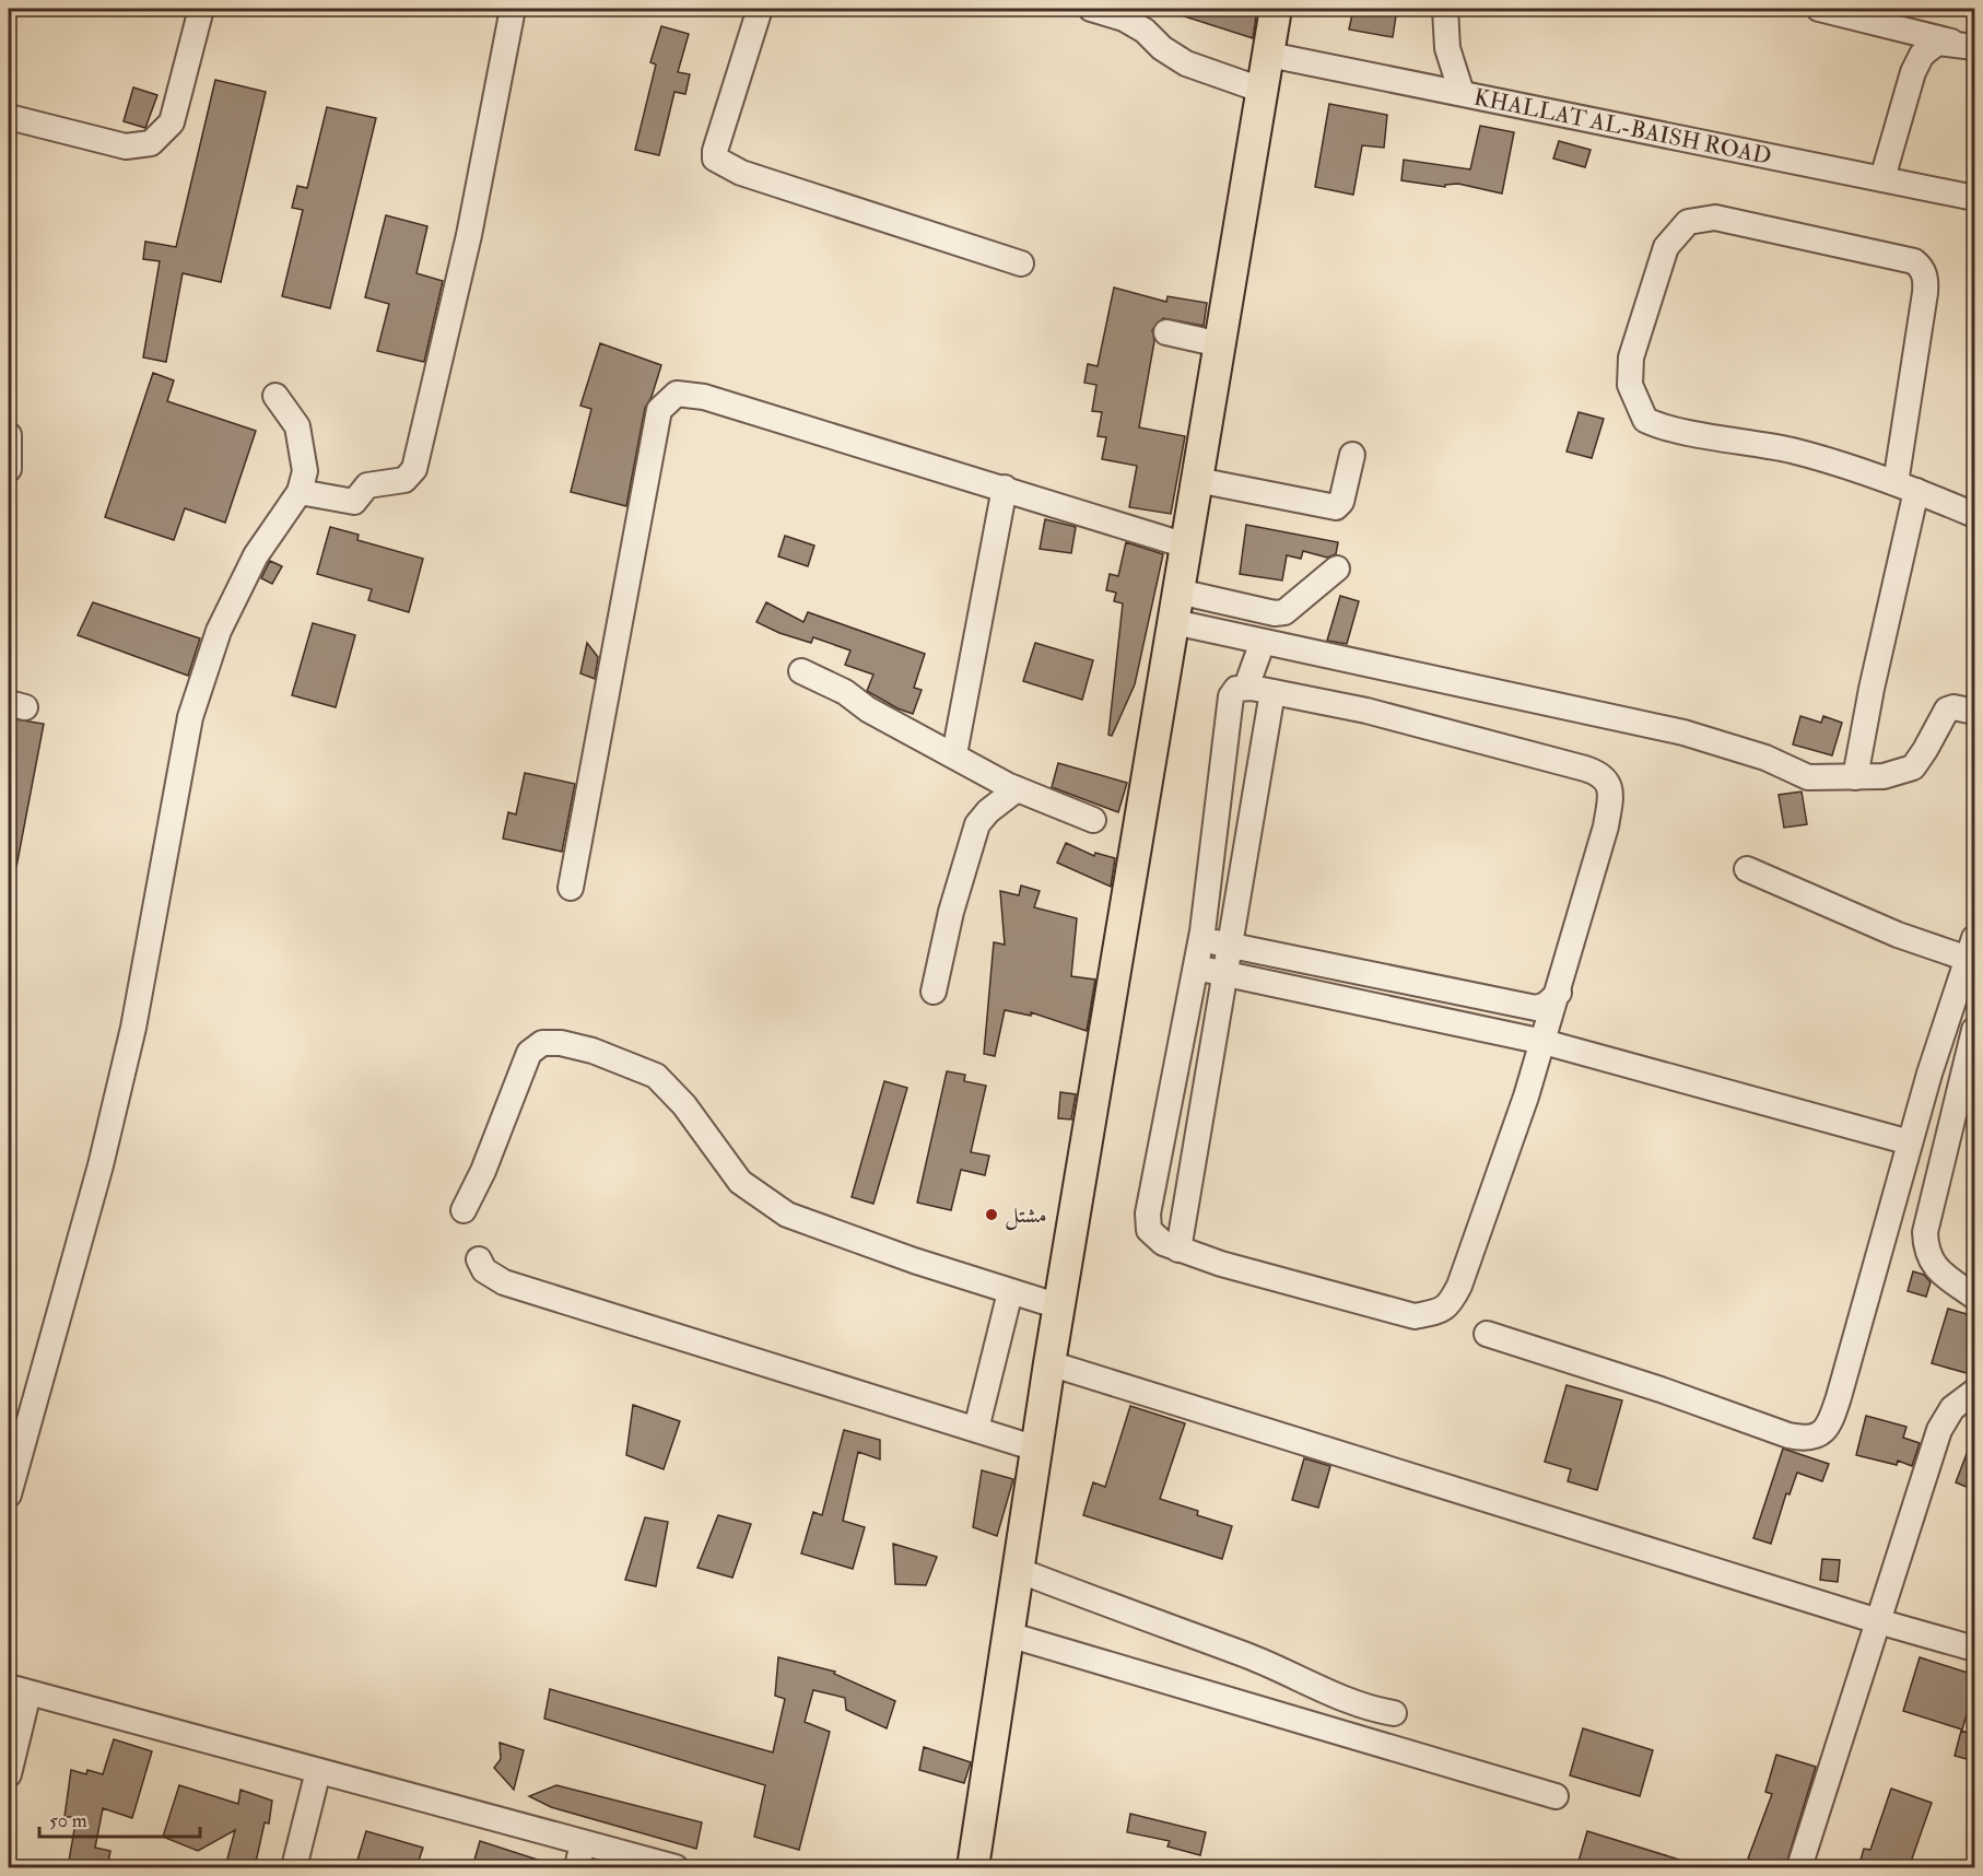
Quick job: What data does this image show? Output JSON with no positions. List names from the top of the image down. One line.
{"streets":{"street":["KHALLAT AL-BAISH ROAD"]},"places":["مشتل"],"scale_bar":"50 m"}
